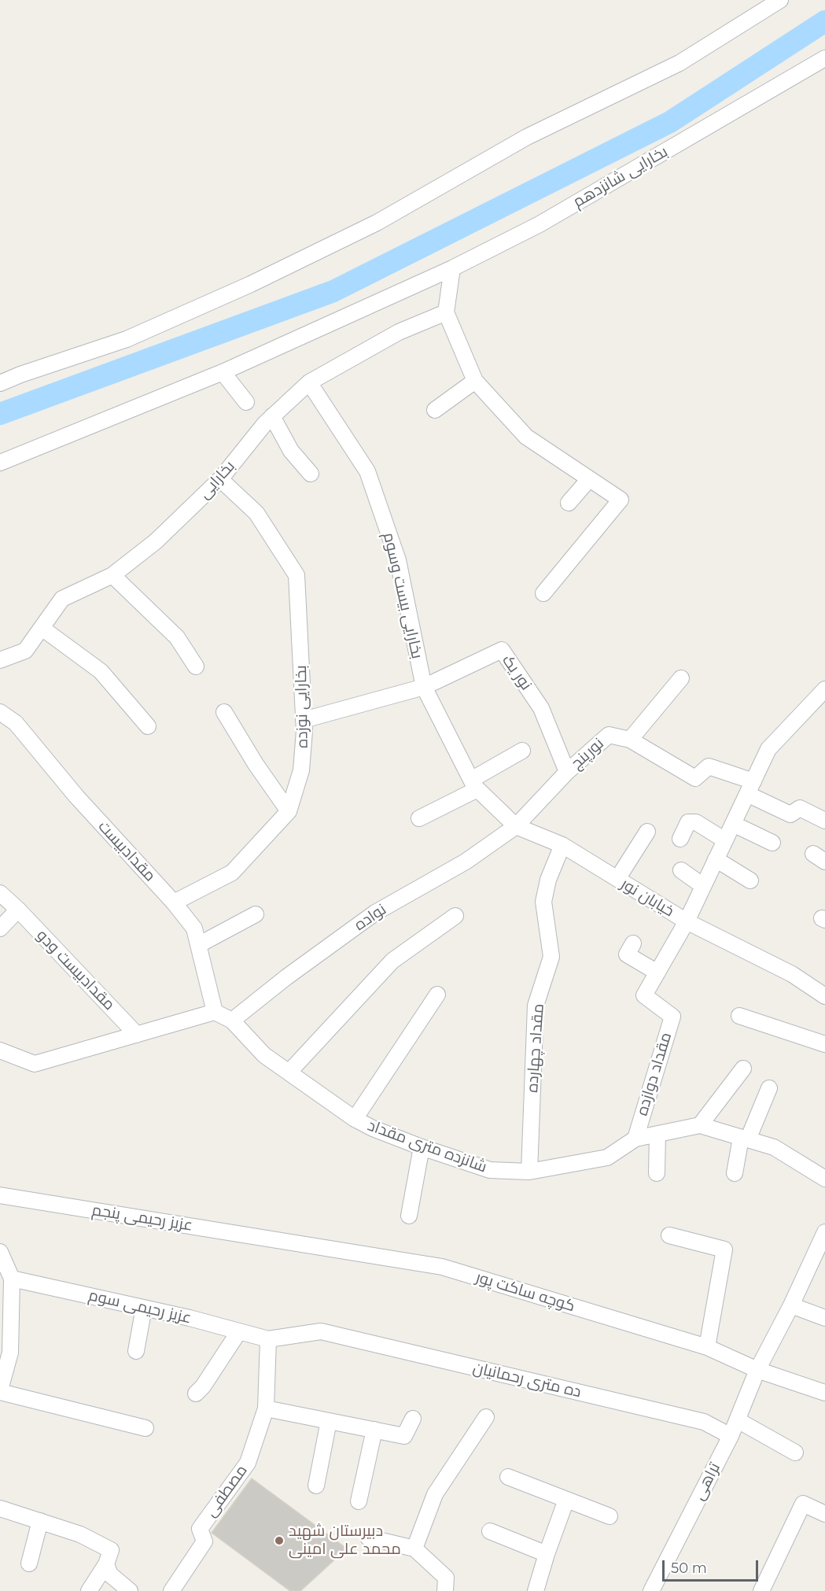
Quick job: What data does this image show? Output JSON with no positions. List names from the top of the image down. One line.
{"streets":{"street":["بخارایی شانزدهم","بخارایی","بخارایی بیست وسوم","نور یک","بخارایی نوزده","نورپنج","مقدادبیست","خیابان نور","نواده","مقدادبیست ودو","مقداد چهارده","مقداد دوازده","شانزده متری مقداد","عزیز رحیمی پنجم","کوچه ساکت پور","عزیز رحیمی سوم","ده متری رحمانیان","تراهی","مصطفی"]},"crossings":[["بخارایی","بخارایی بیست وسوم"],["بخارایی","بخارایی نوزده"],["بخارایی بیست وسوم","نور یک"],["بخارایی بیست وسوم","خیابان نور"],["نور یک","نورپنج"],["نور یک","خیابان نور"],["بخارایی نوزده","مقدادبیست"],["نورپنج","خیابان نور"],["نورپنج","نواده"],["مقدادبیست","شانزده متری مقداد"],["خیابان نور","نواده"],["خیابان نور","مقداد چهارده"],["نواده","شانزده متری مقداد"],["مقداد چهارده","شانزده متری مقداد"],["مقداد دوازده","شانزده متری مقداد"],["عزیز رحیمی پنجم","کوچه ساکت پور"],["کوچه ساکت پور","تراهی"],["عزیز رحیمی سوم","ده متری رحمانیان"],["ده متری رحمانیان","تراهی"]],"places":["دبیرستان شهید محمد علی امینی"],"scale_bar":"50 m"}
